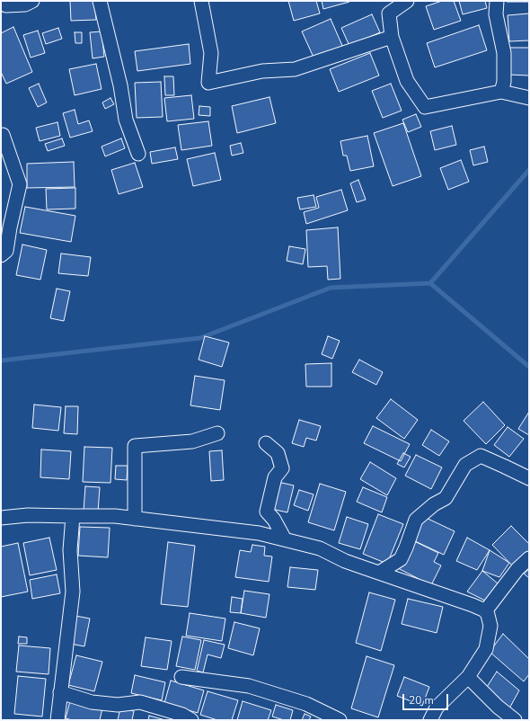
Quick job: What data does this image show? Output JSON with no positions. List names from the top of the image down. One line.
{"scale_bar":"20 m"}
